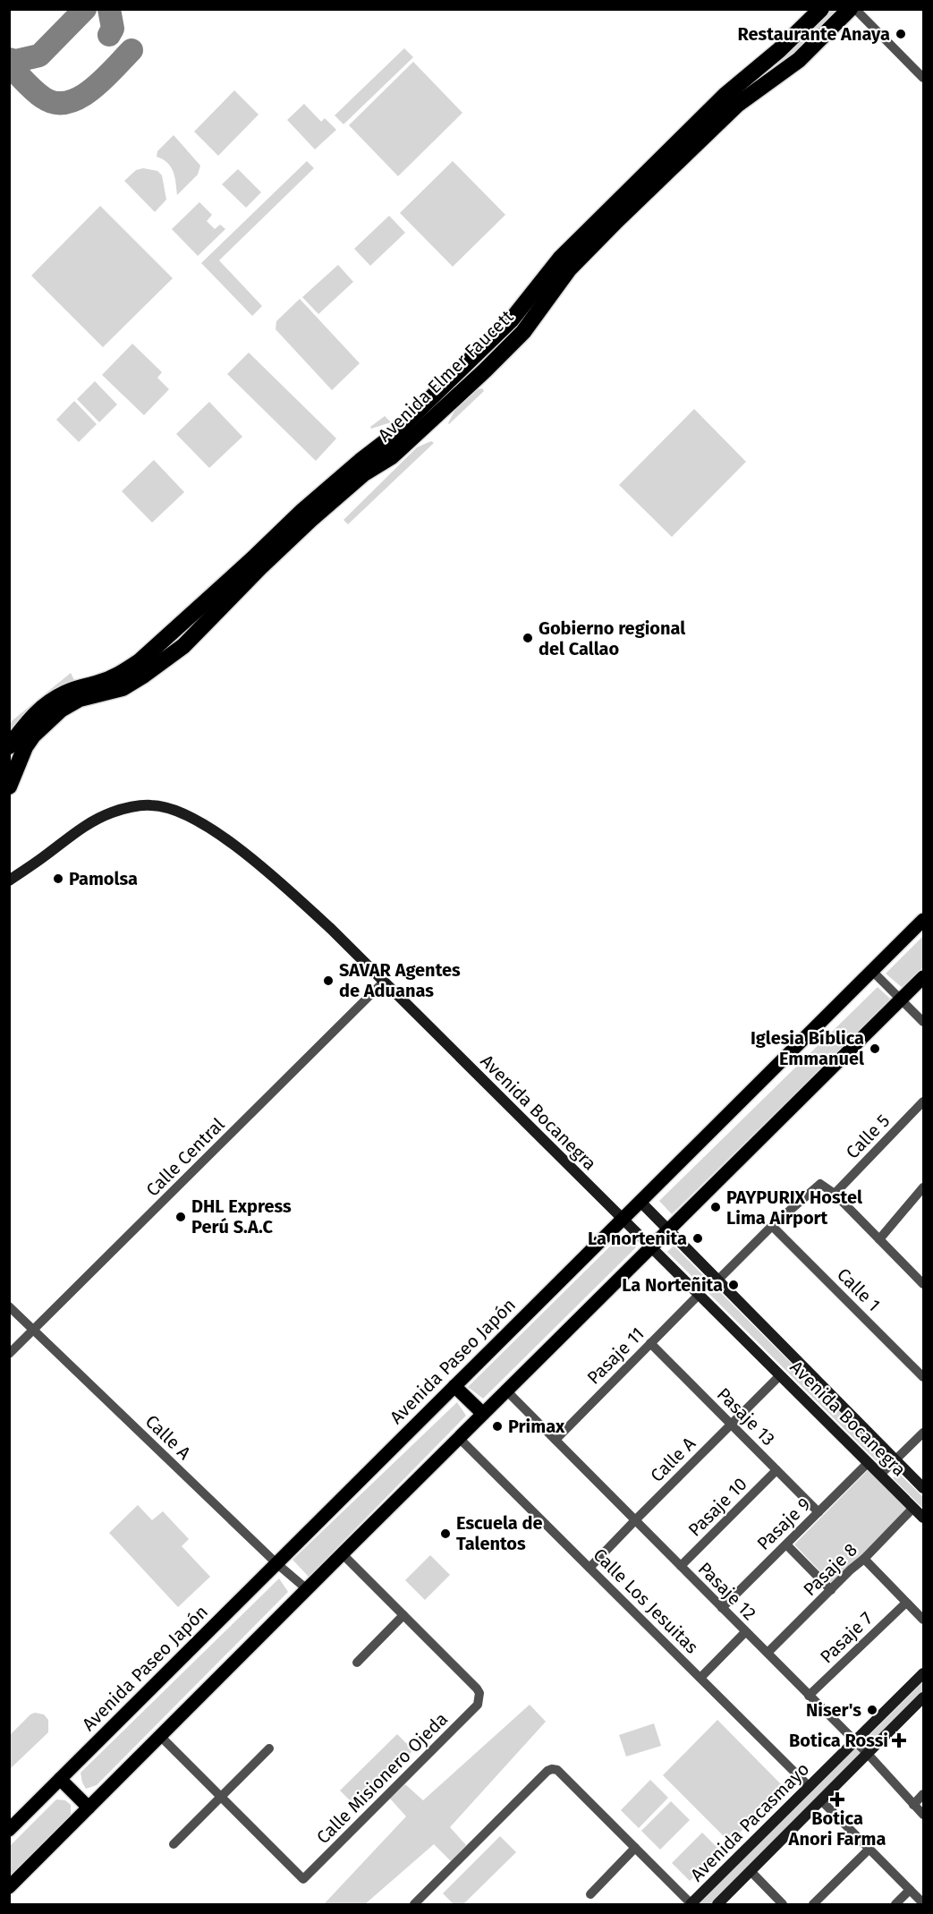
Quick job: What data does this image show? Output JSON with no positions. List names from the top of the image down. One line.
{"streets":{"highway":["Avenida Elmer Faucett"],"main road":["Avenida Bocanegra","Avenida Paseo Japón","Avenida Pacasmayo"],"street":["Calle 5","Calle Central","Calle 1","Pasaje 11","Pasaje 13","Calle A","Pasaje 10","Pasaje 9","Pasaje 8","Pasaje 12","Calle Los Jesuitas","Pasaje 7","Calle Misionero Ojeda"]},"crossings":[["Avenida Bocanegra","Calle Central"],["Avenida Bocanegra","Pasaje 11"],["Avenida Bocanegra","Avenida Paseo Japón"],["Avenida Bocanegra","Calle A"],["Avenida Bocanegra","Pasaje 9"],["Avenida Bocanegra","Pasaje 8"],["Calle Central","Calle A"],["Pasaje 11","Pasaje 13"],["Pasaje 11","Pasaje 12"],["Avenida Paseo Japón","Calle A"],["Pasaje 13","Calle A"],["Pasaje 13","Pasaje 10"],["Pasaje 13","Pasaje 9"],["Calle A","Pasaje 12"],["Calle A","Calle Los Jesuitas"],["Pasaje 10","Pasaje 12"],["Pasaje 9","Pasaje 12"],["Pasaje 8","Pasaje 12"],["Pasaje 12","Pasaje 7"],["Pasaje 12","Avenida Pacasmayo"],["Calle Los Jesuitas","Avenida Pacasmayo"]],"places":{"other":["Restaurante Anaya","Gobierno regional del Callao","Pamolsa","SAVAR Agentes de Aduanas","Iglesia Bíblica Emmanuel","PAYPURIX Hostel Lima Airport","DHL Express Perú S.A.C","La nortenita","La Norteñita","Primax","Escuela de Talentos","Niser's"],"health":["Botica Rossi","Botica Anori Farma"]}}
